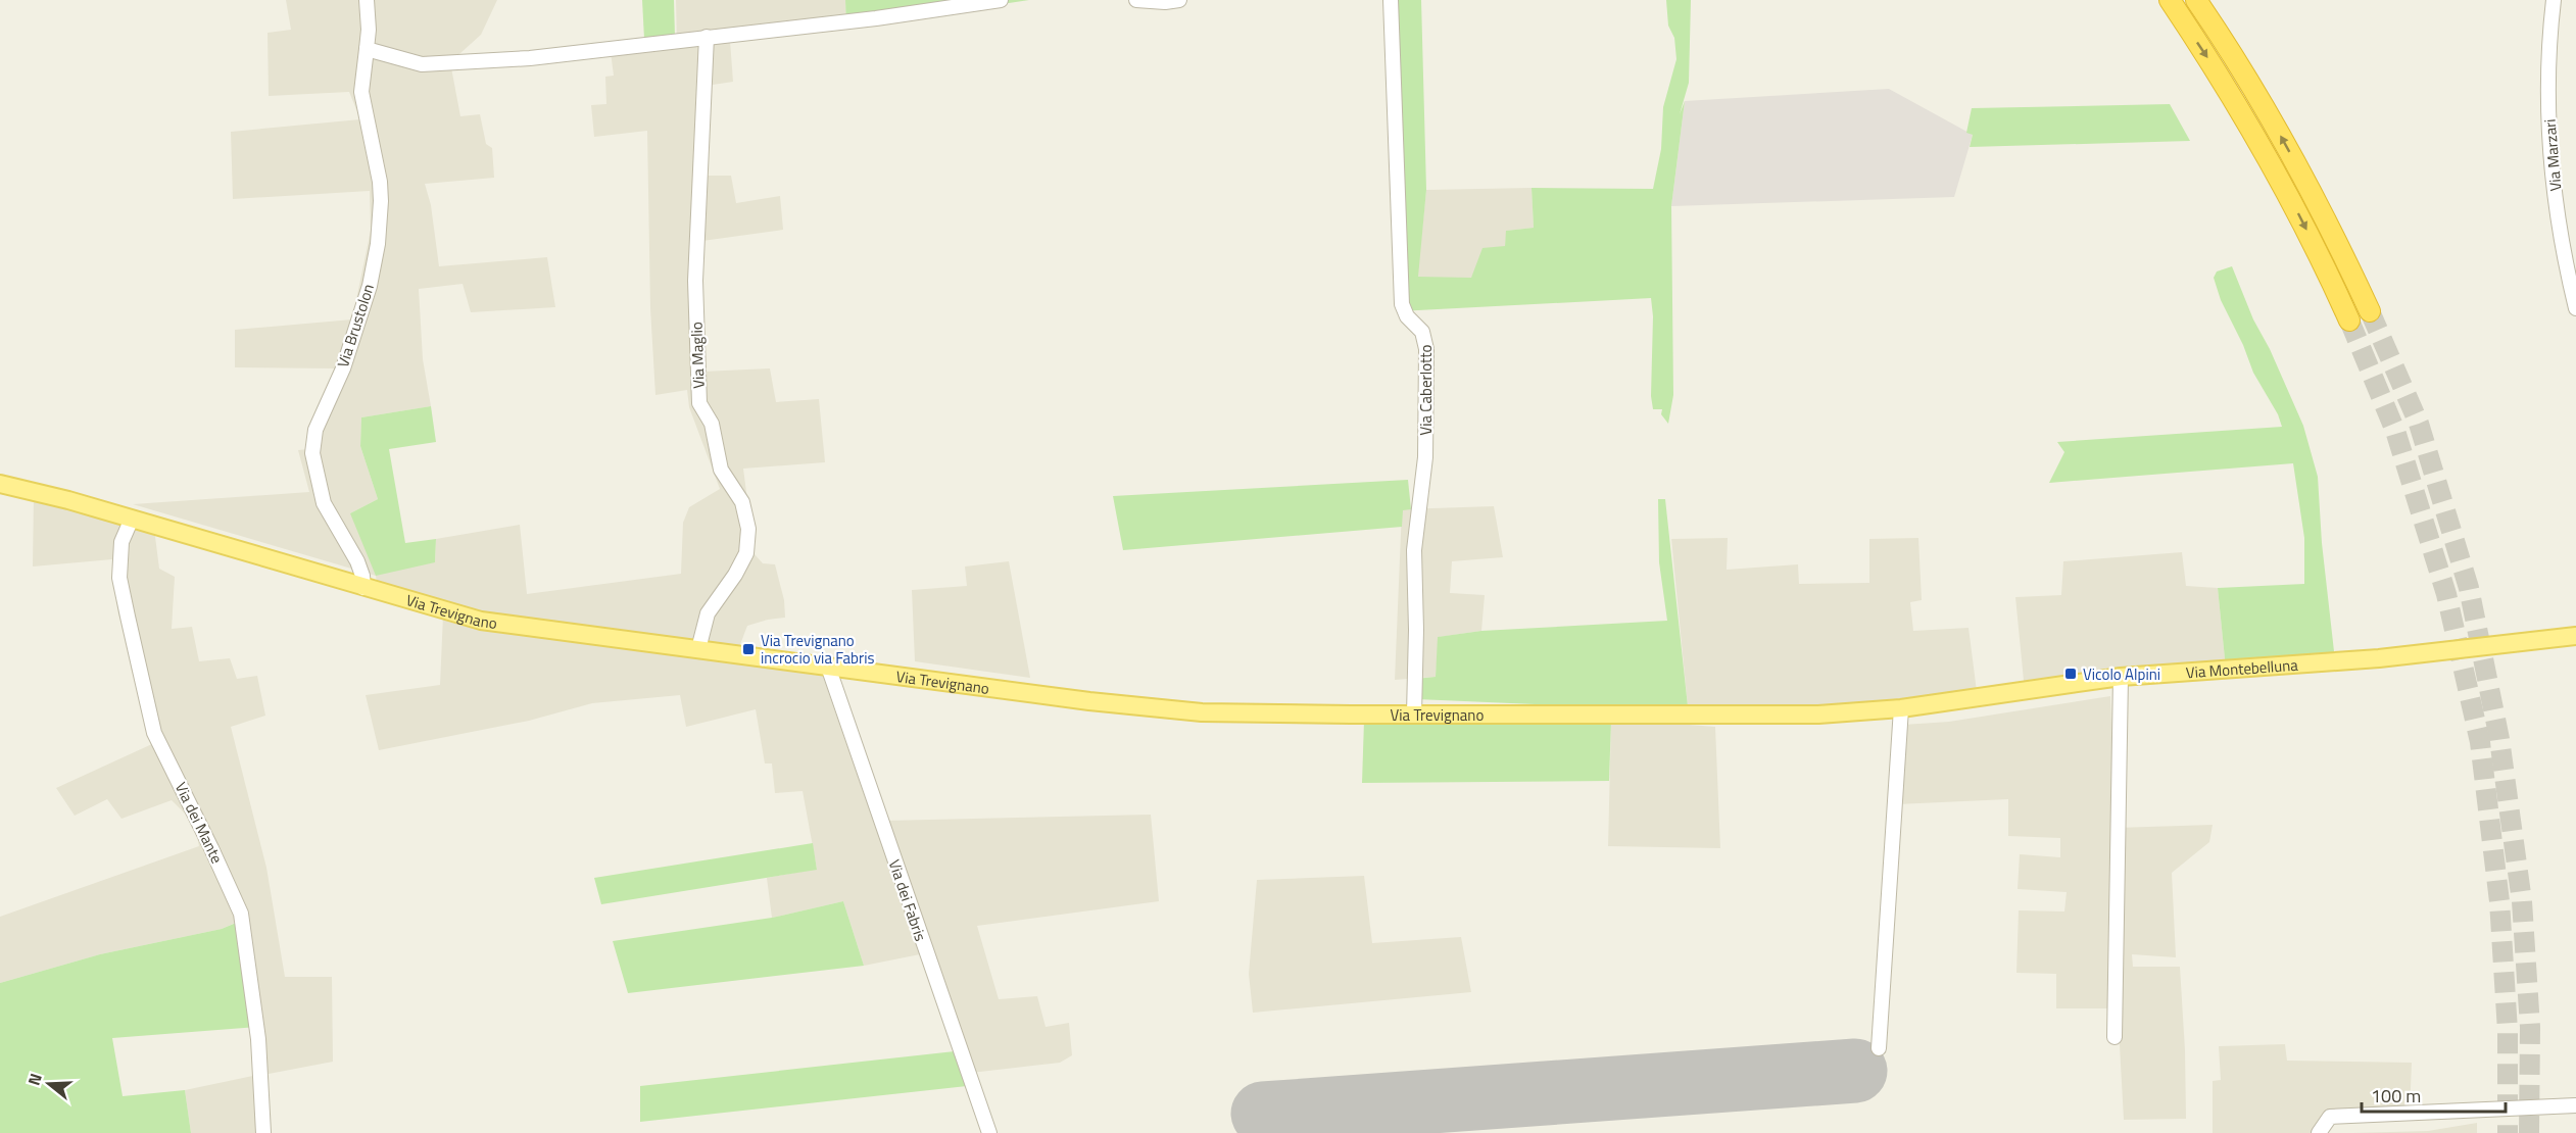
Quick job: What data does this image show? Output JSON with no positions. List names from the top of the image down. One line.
{"streets":{"main road":["Via Trevignano","Via Montebelluna"],"street":["Via Marzari","Via Brustolon","Via Maglio","Via Caberlotto","Via dei Mante","Via dei Fabris"]},"crossings":[["Via Brustolon","Via Trevignano"],["Via Maglio","Via Trevignano"],["Via Caberlotto","Via Trevignano"],["Via Trevignano","Via Montebelluna"],["Via Trevignano","Via dei Mante"],["Via Trevignano","Via dei Fabris"]],"places":{"transit":["Via Trevignano incrocio via Fabris","Vicolo Alpini"]},"scale_bar":"100 m","north":"left"}
